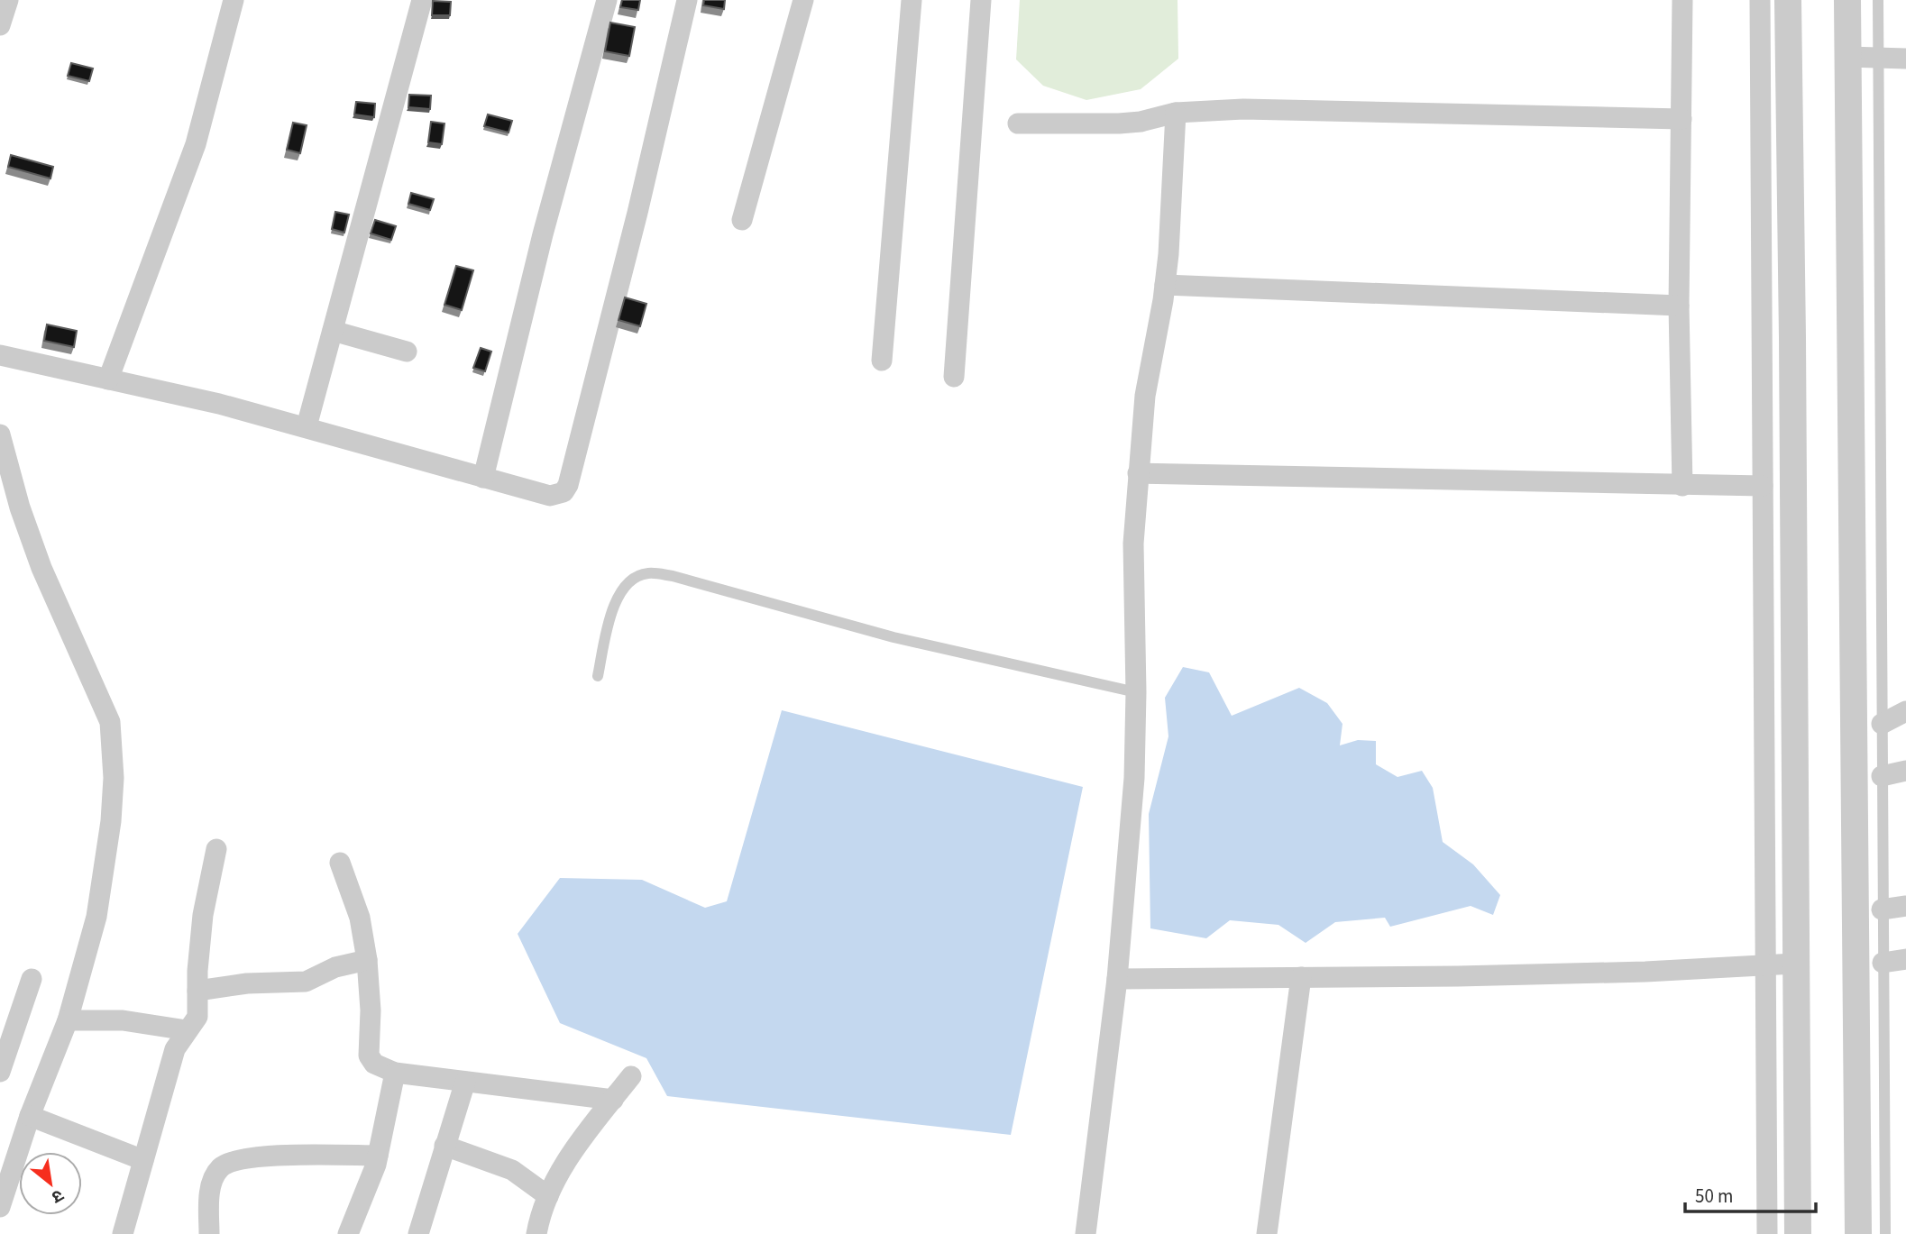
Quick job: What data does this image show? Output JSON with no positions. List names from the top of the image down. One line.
{"scale_bar":"50 m","north":"bottom right"}
